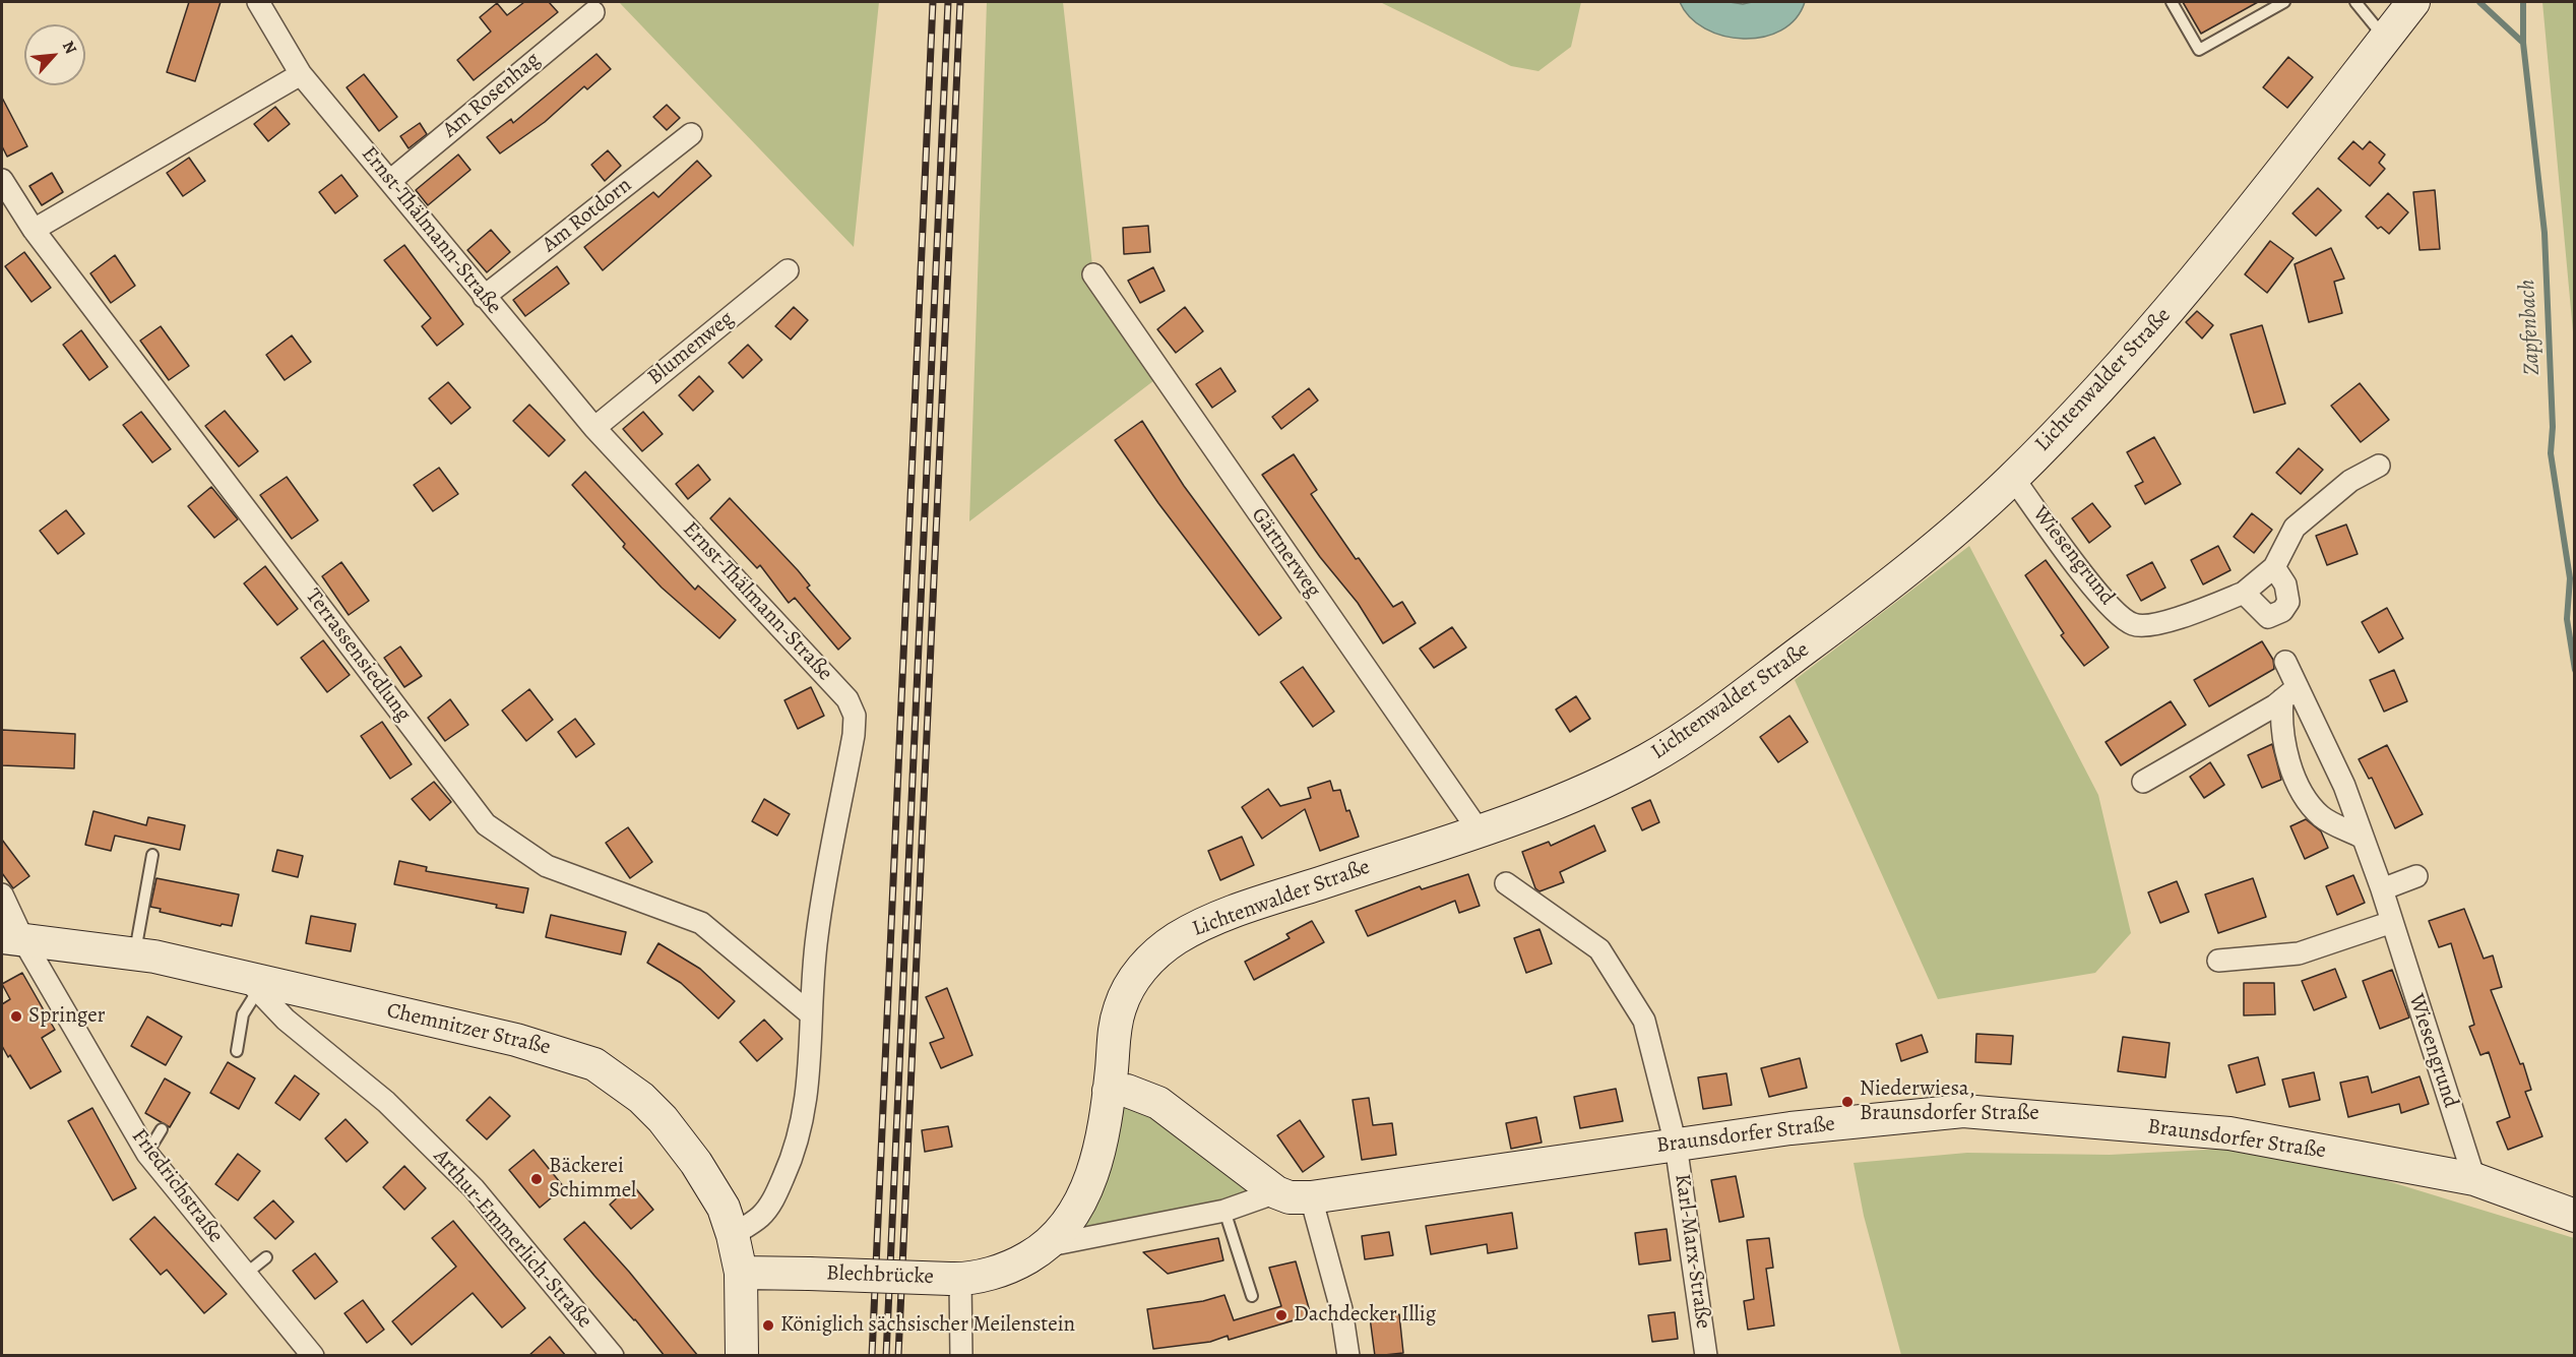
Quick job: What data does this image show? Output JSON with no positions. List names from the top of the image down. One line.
{"streets":{"main road":["Lichtenwalder Straße","Chemnitzer Straße","Braunsdorfer Straße","Blechbrücke"],"street":["Am Rosenhag","Am Rotdorn","Ernst-Thälmann-Straße","Blumenweg","Gärtnerweg","Wiesengrund","Terrassensiedlung","Friedrichstraße","Arthur-Emmerlich-Straße","Karl-Marx-Straße"]},"crossings":[["Am Rosenhag","Ernst-Thälmann-Straße"],["Am Rotdorn","Ernst-Thälmann-Straße"],["Ernst-Thälmann-Straße","Blumenweg"],["Ernst-Thälmann-Straße","Terrassensiedlung"],["Ernst-Thälmann-Straße","Chemnitzer Straße"],["Lichtenwalder Straße","Gärtnerweg"],["Lichtenwalder Straße","Wiesengrund"],["Lichtenwalder Straße","Braunsdorfer Straße"],["Lichtenwalder Straße","Blechbrücke"],["Wiesengrund","Braunsdorfer Straße"],["Chemnitzer Straße","Friedrichstraße"],["Chemnitzer Straße","Arthur-Emmerlich-Straße"],["Chemnitzer Straße","Blechbrücke"],["Braunsdorfer Straße","Karl-Marx-Straße"]],"water":["Zapfenbach"],"places":["Springer","Niederwiesa, Braunsdorfer Straße","Bäckerei Schimmel","Dachdecker Illig","Königlich sächsischer Meilenstein"],"north":"top right"}
